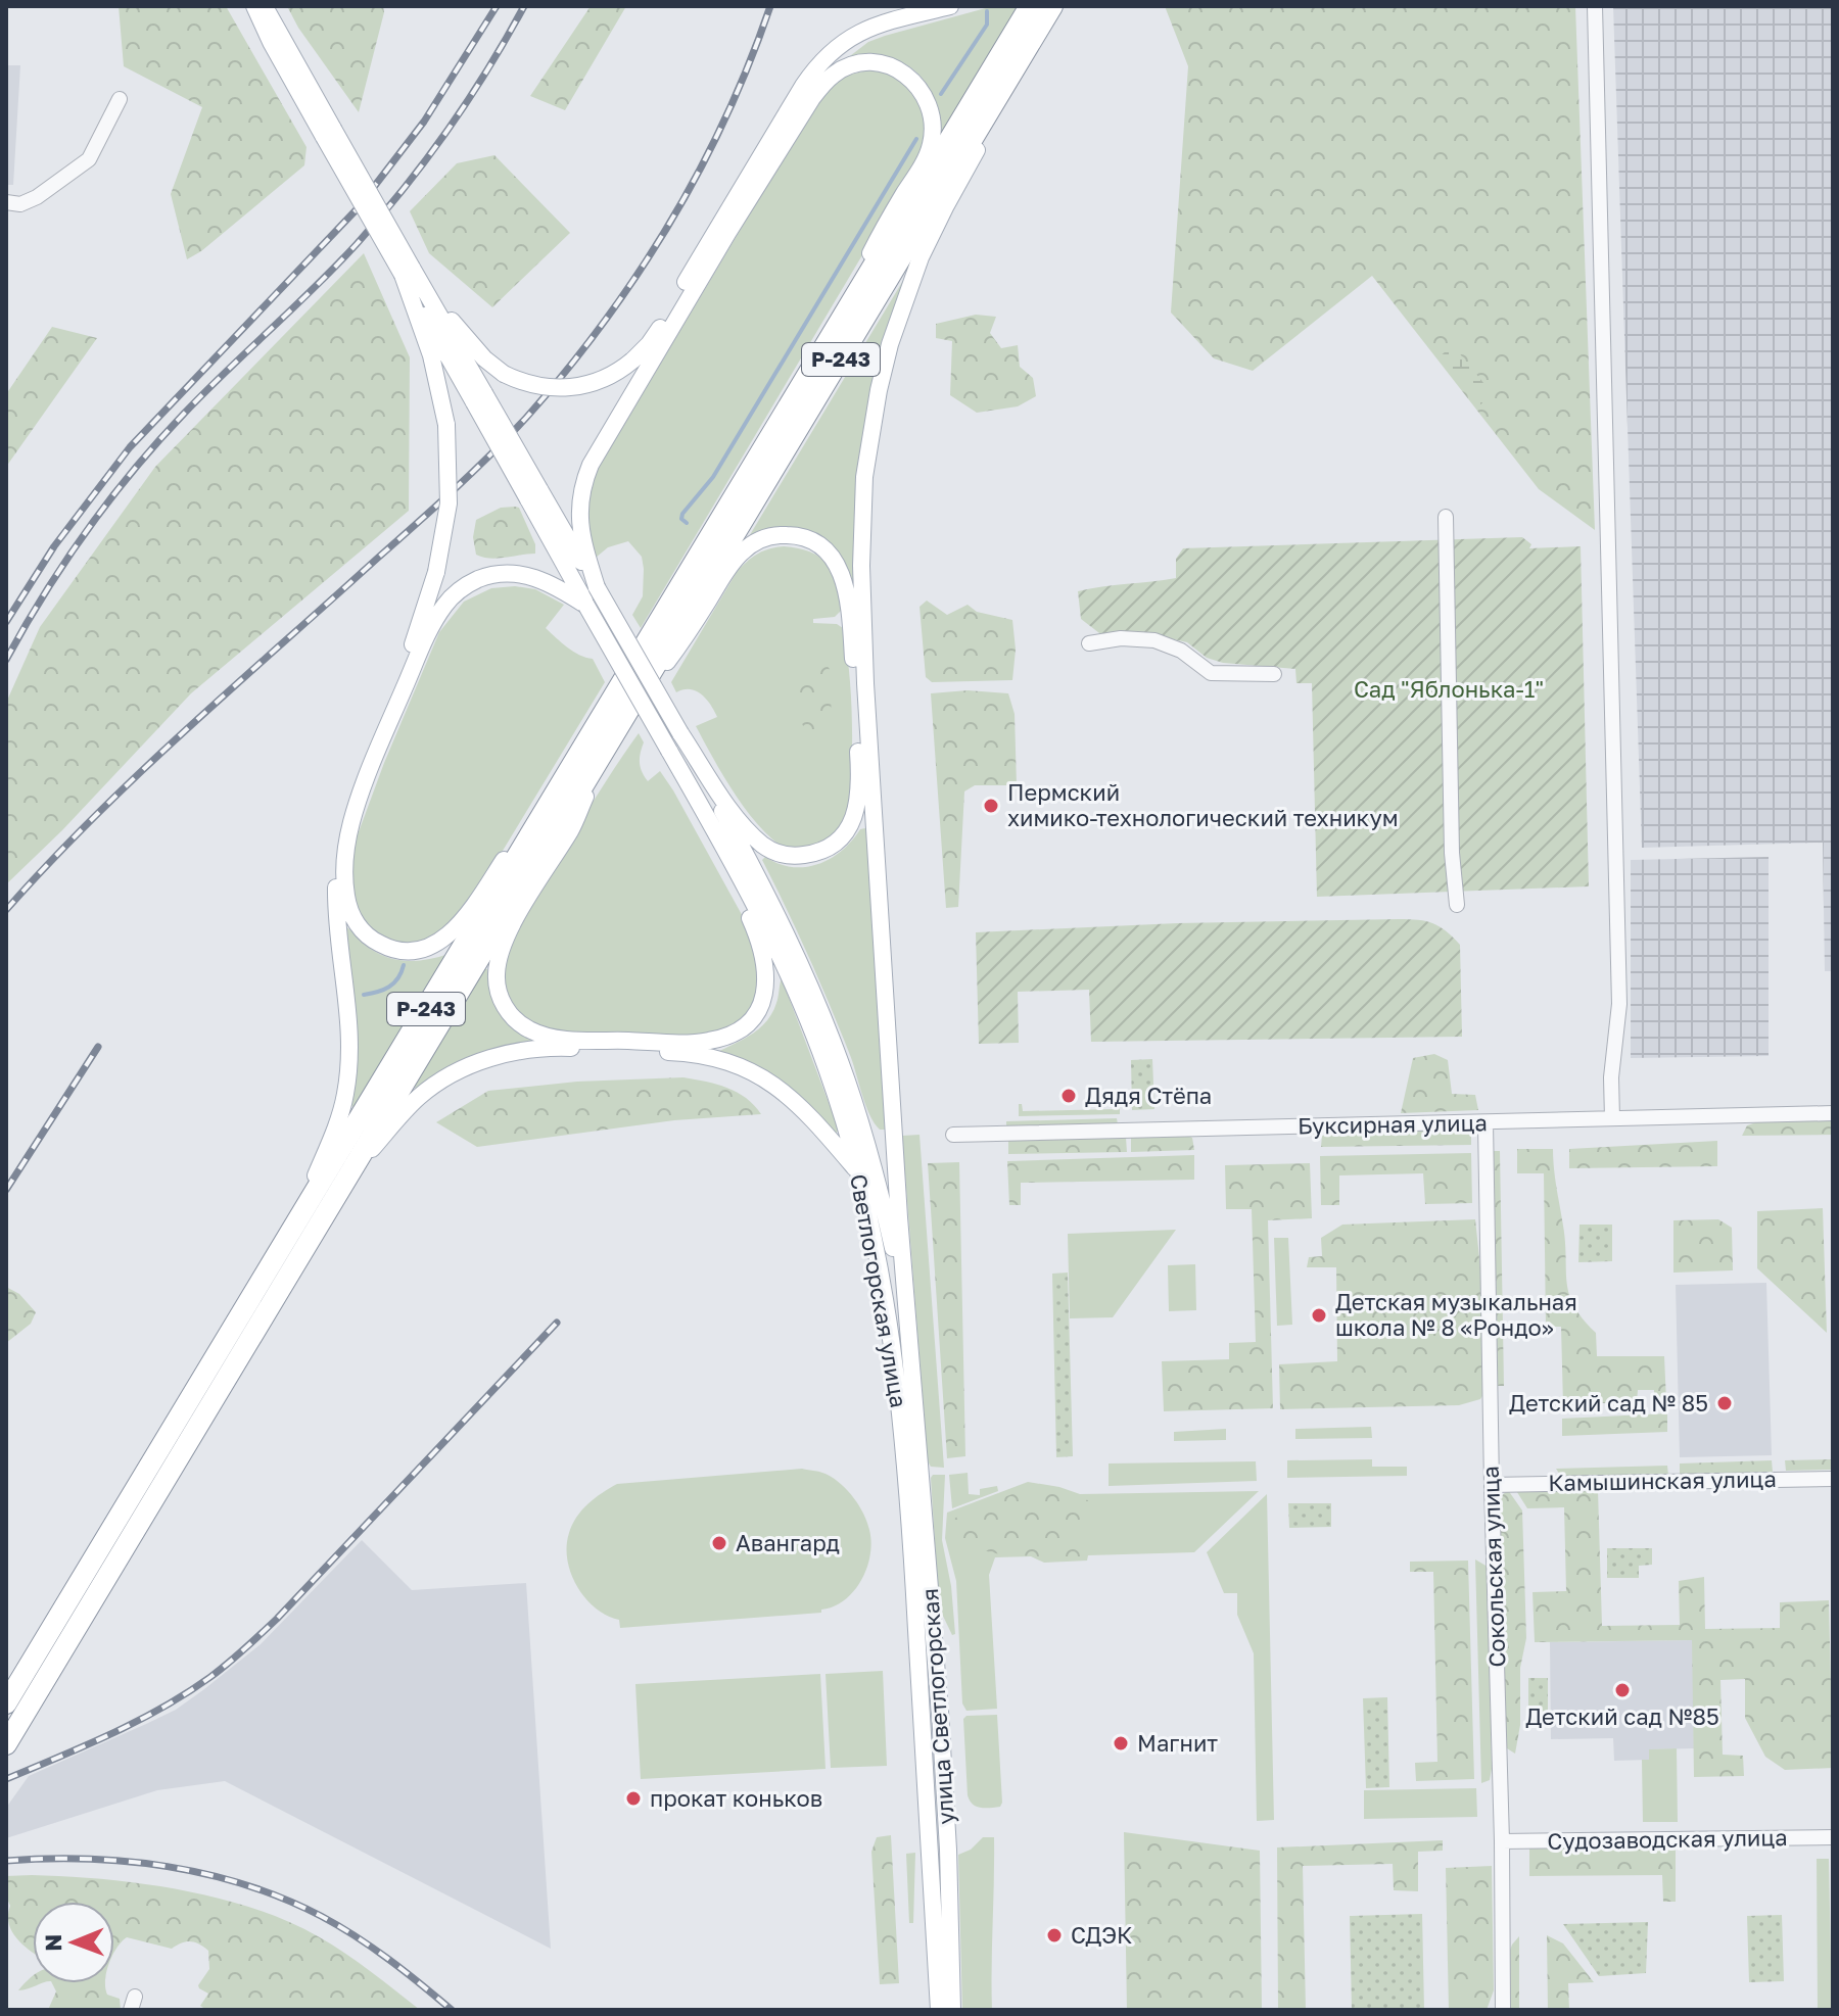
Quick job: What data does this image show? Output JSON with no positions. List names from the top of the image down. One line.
{"streets":{"highway":["Р-243"],"main road":["Светлогорская улица","улица Светлогорская"],"street":["Буксирная улица","Камышинская улица","Сокольская улица","Судозаводская улица"]},"crossings":[["Буксирная улица","Сокольская улица"],["Светлогорская улица","улица Светлогорская"],["Камышинская улица","Сокольская улица"],["Сокольская улица","Судозаводская улица"]],"parks":["Сад \"Яблонька-1\""],"places":["Пермский химико-технологический техникум","Дядя Стёпа","Детская музыкальная школа № 8 «Рондо»","Детский сад № 85","Авангард","Детский сад №85","Магнит","прокат коньков","СДЭК"],"north":"left"}
